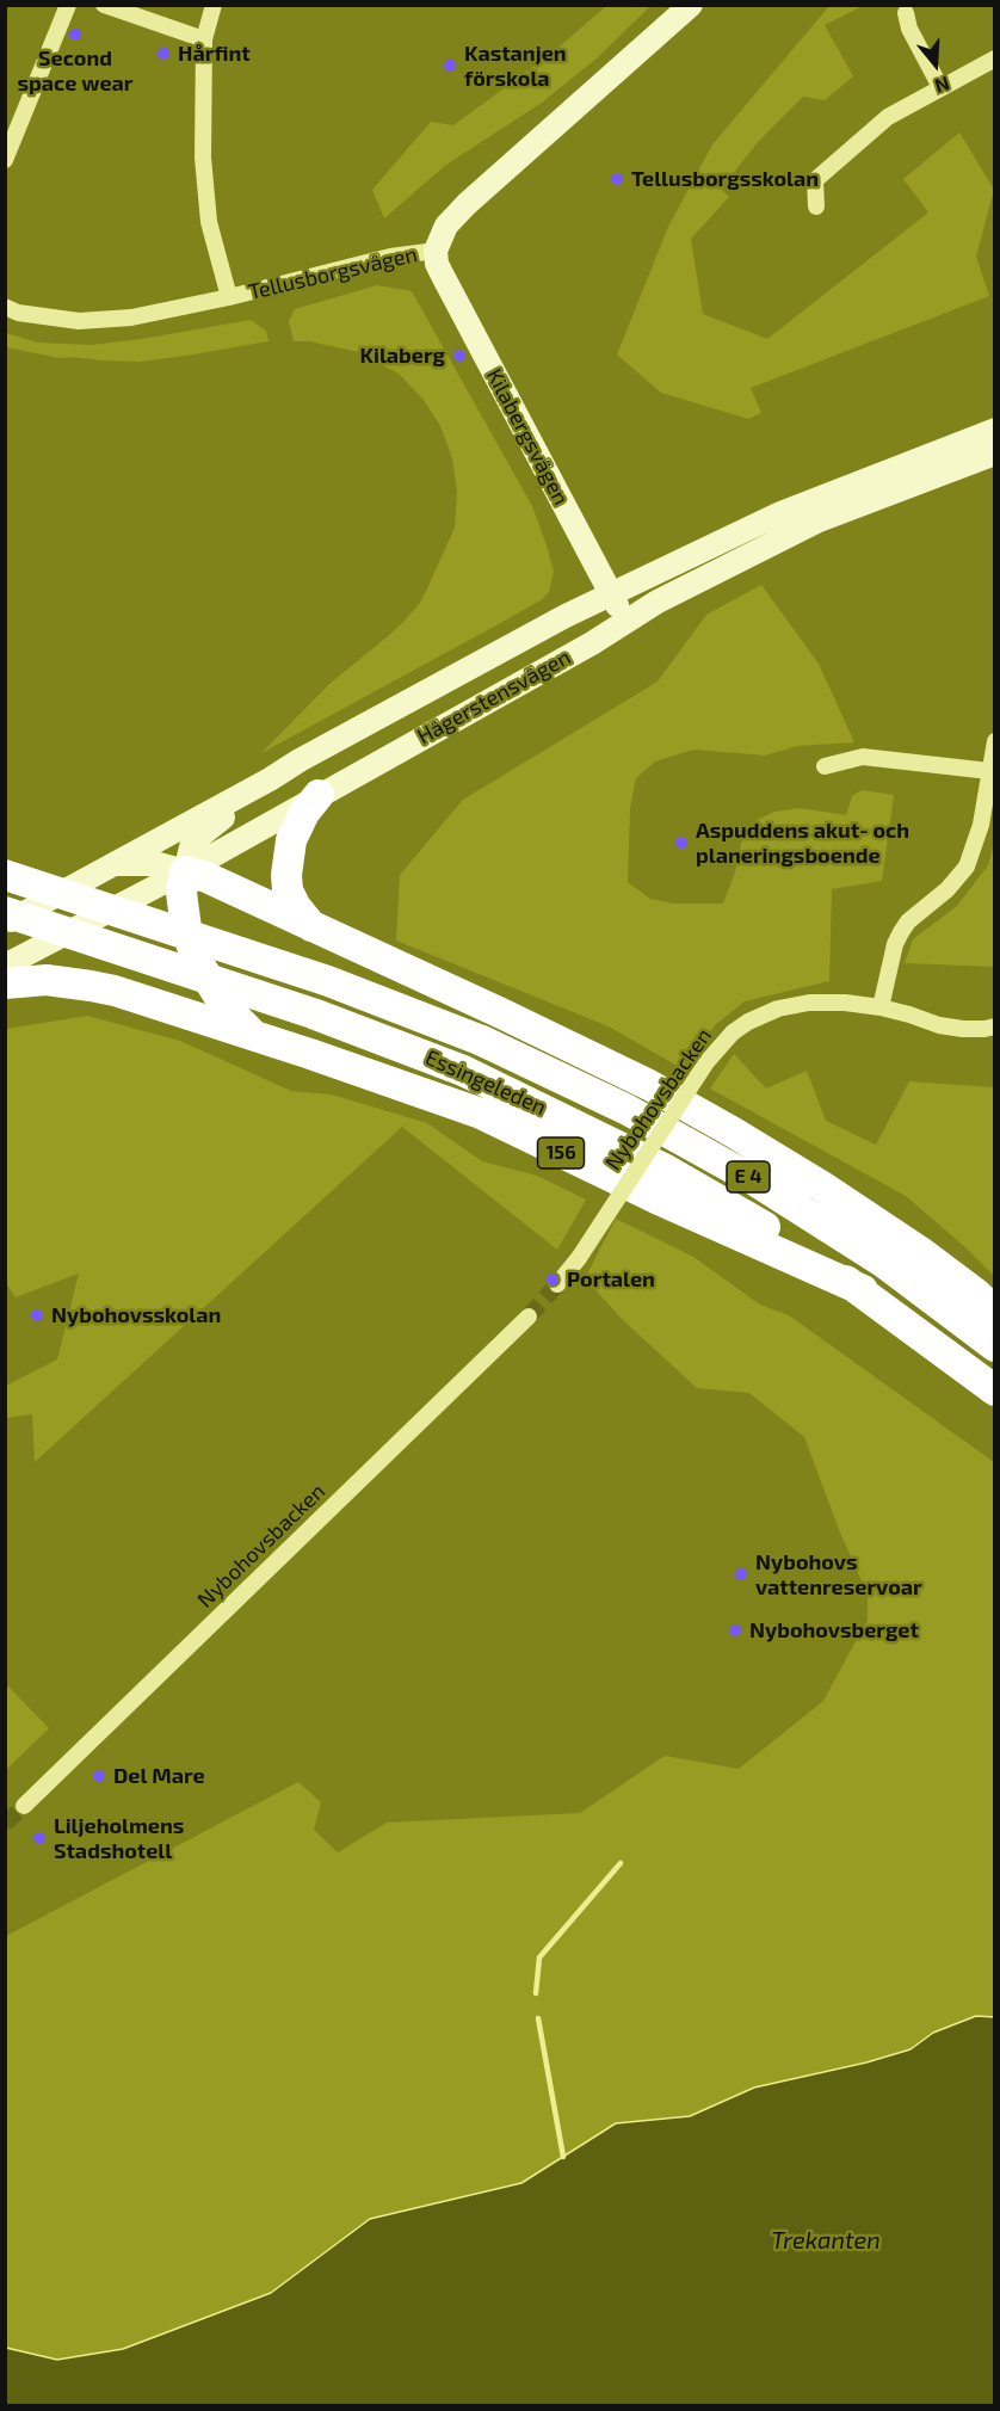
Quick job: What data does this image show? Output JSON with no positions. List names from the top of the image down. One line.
{"streets":{"highway":["Essingeleden","156","E 4"],"street":["Tellusborgsvägen","Kilabergsvägen","Hägerstensvägen","Nybohovsbacken"]},"crossings":[["Tellusborgsvägen","Kilabergsvägen"],["Kilabergsvägen","Hägerstensvägen"],["Hägerstensvägen","156"],["Essingeleden","156"]],"water":["Trekanten"],"places":["Second space wear","Hårfint","Kastanjen förskola","Tellusborgsskolan","Kilaberg","Aspuddens akut- och planeringsboende","Portalen","Nybohovsskolan","Nybohovs vattenreservoar","Nybohovsberget","Del Mare","Liljeholmens Stadshotell"],"north":"bottom"}
